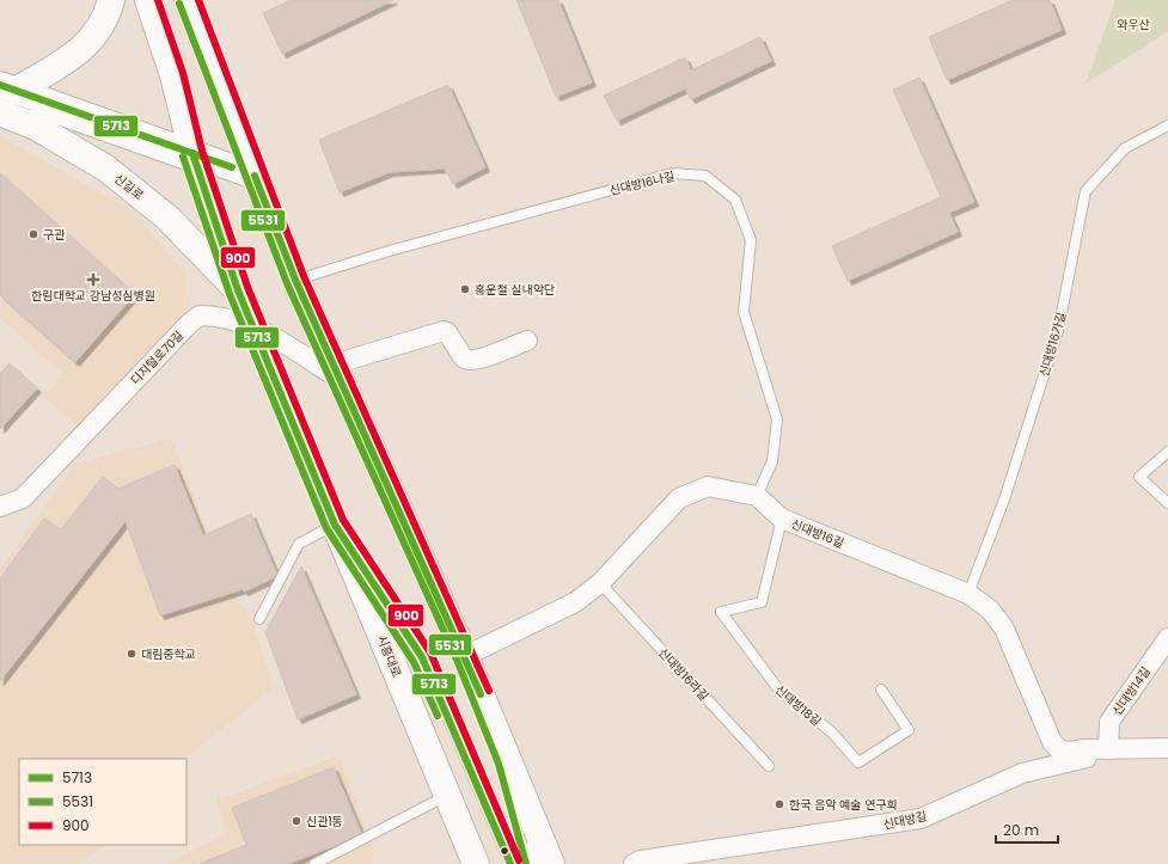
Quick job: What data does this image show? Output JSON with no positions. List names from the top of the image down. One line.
{"streets":{"main road":["신길로","시흥대로"],"street":["디지털로70길","신대방16길","신대방14길","신대방길"],"lane":["신대방16나길","신대방16가길","신대방16라길","신대방18길"]},"crossings":[["신대방16나길","신대방16길"],["신길로","시흥대로"],["신대방16가길","신대방16길"],["디지털로70길","시흥대로"],["신대방16길","신대방14길"],["신대방16길","신대방18길"],["신대방16길","신대방길"],["신대방14길","신대방길"]],"parks":["와우산"],"places":{"other":["구관","홍운철 실내악단","대림중학교","한국 음악 예술 연구회","신관1동"],"health":["한림대학교 강남성심병원"]},"lines":["transit line 900","transit line 5531","transit line 5713"],"legend":["5713","5531","900"],"scale_bar":"20 m"}
